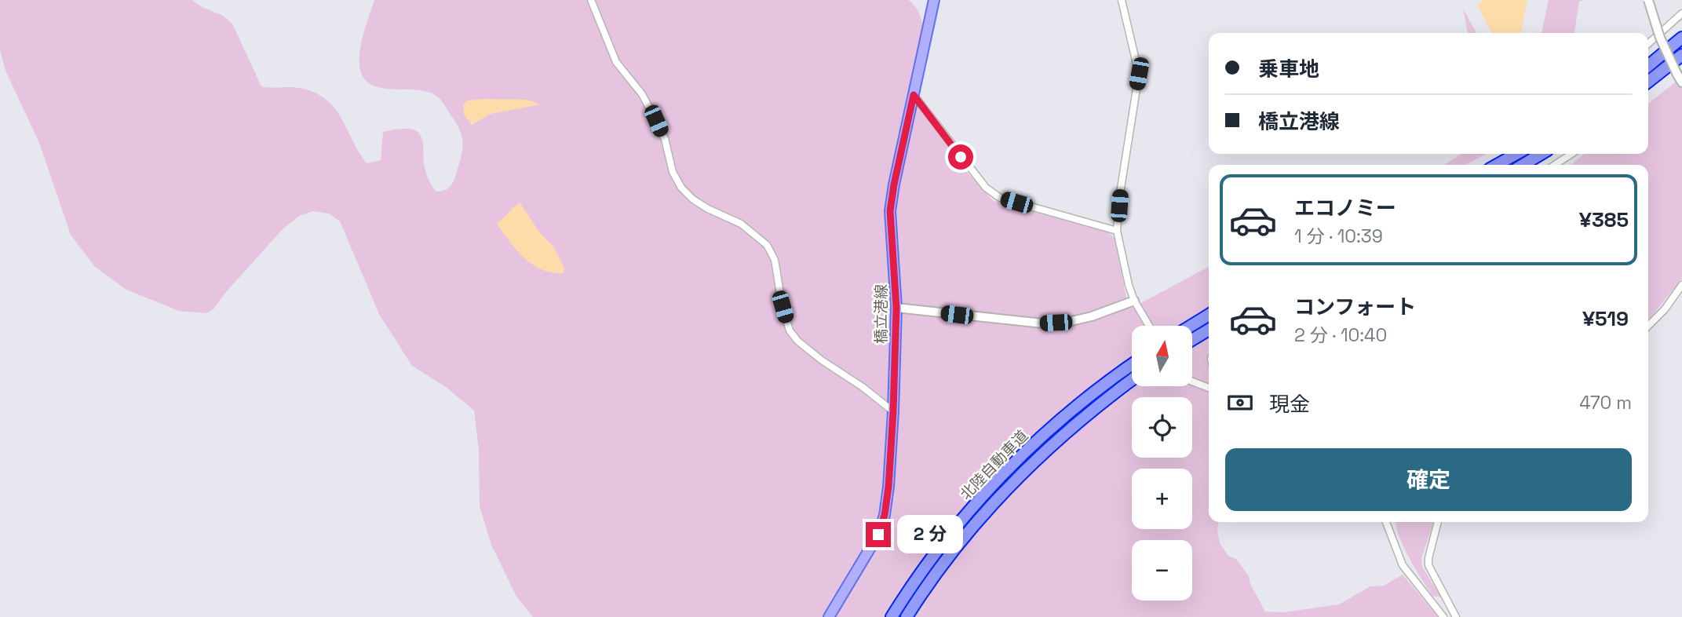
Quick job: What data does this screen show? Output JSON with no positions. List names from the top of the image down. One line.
{"streets":{"highway":["北陸自動車道"],"main road":["橋立港線"]},"north":"top","page":{"banner":["乗車地","橋立港線"],"list":[{"name":"エコノミー","note":"1 分 · 10:39","value":"¥385"},{"name":"コンフォート","note":"2 分 · 10:40","value":"¥519"}],"map_buttons":["+","−"],"pay":["現金","470 m"],"buttons":"確定","bubble":"2 分"}}
